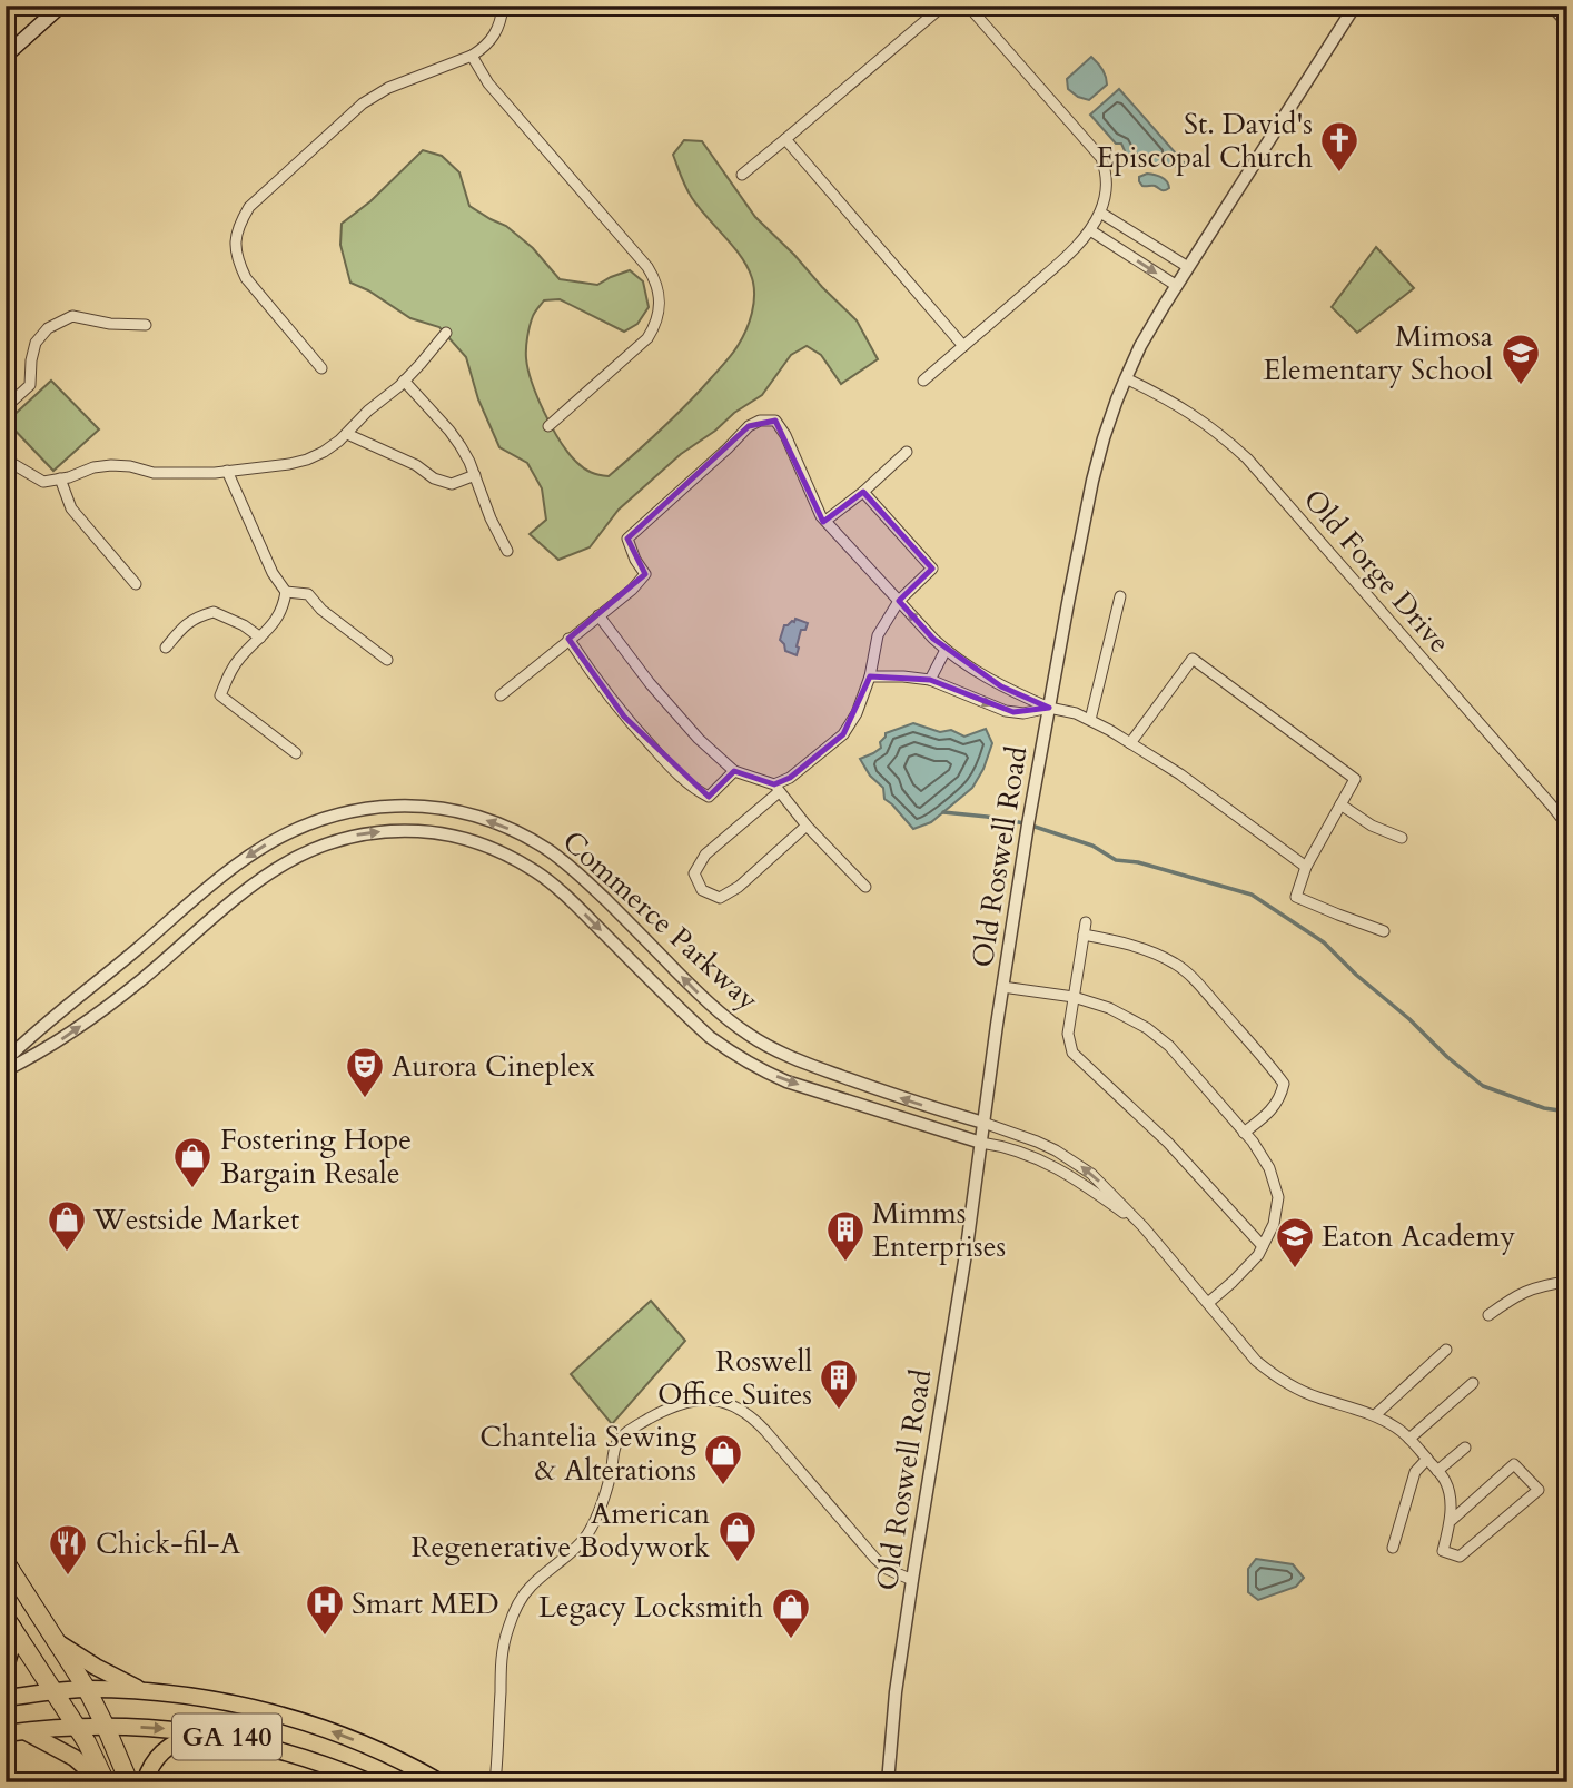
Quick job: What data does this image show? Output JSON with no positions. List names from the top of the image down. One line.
{"streets":{"main road":["GA 140"],"street":["Old Forge Drive","Old Roswell Road","Commerce Parkway"]},"crossings":[["Old Forge Drive","Old Roswell Road"],["Old Roswell Road","Commerce Parkway"]],"places":{"church":["St. David's Episcopal Church"],"school or university":["Mimosa Elementary School","Eaton Academy"],"theatre":["Aurora Cineplex"],"shop":["Fostering Hope Bargain Resale","Westside Market","Chantelia Sewing & Alterations","American Regenerative Bodywork","Legacy Locksmith"],"building":["Mimms Enterprises","Roswell Office Suites"],"restaurant":["Chick-fil-A"],"hospital":["Smart MED"]}}
